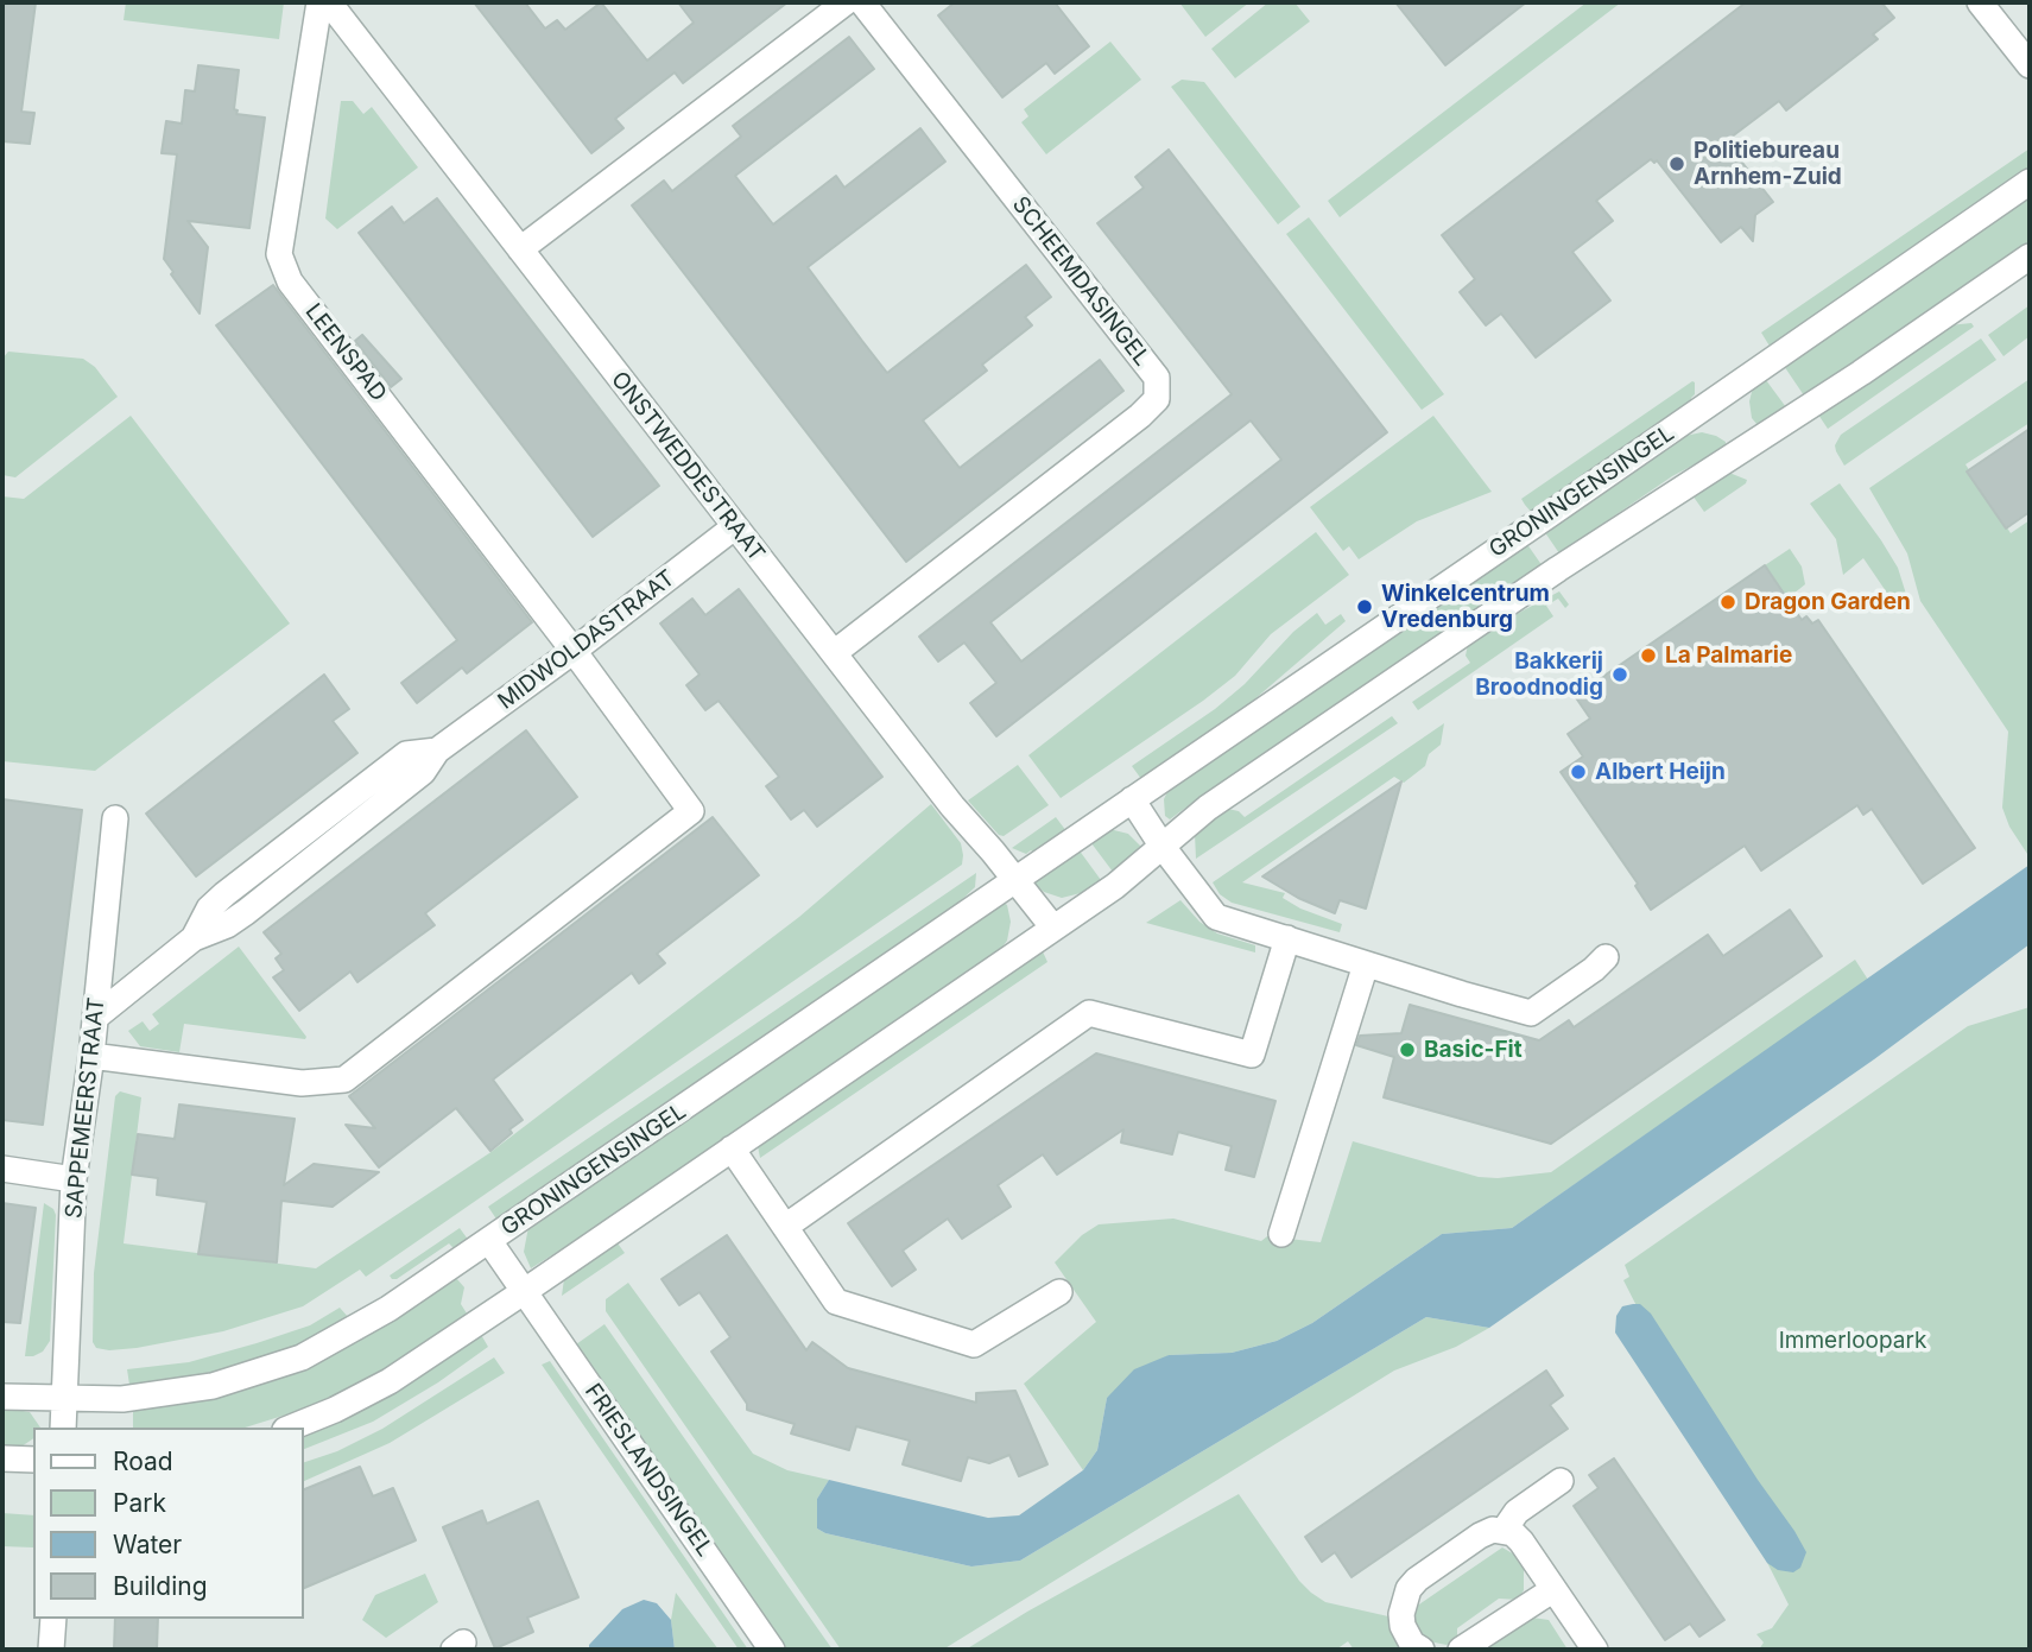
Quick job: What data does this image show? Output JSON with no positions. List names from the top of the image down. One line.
{"streets":{"street":["SCHEEMDASINGEL","LEENSPAD","ONSTWEDDESTRAAT","GRONINGENSINGEL","MIDWOLDASTRAAT","SAPPEMEERSTRAAT","FRIESLANDSINGEL"]},"crossings":[["SCHEEMDASINGEL","ONSTWEDDESTRAAT"],["LEENSPAD","MIDWOLDASTRAAT"],["LEENSPAD","SAPPEMEERSTRAAT"],["ONSTWEDDESTRAAT","GRONINGENSINGEL"],["ONSTWEDDESTRAAT","MIDWOLDASTRAAT"],["GRONINGENSINGEL","SAPPEMEERSTRAAT"],["GRONINGENSINGEL","FRIESLANDSINGEL"],["MIDWOLDASTRAAT","SAPPEMEERSTRAAT"]],"parks":["Immerloopark"],"places":["Politiebureau Arnhem-Zuid","Dragon Garden","Winkelcentrum Vredenburg","La Palmarie","Bakkerij Broodnodig","Albert Heijn","Basic-Fit"],"legend":["Road","Park","Water","Building"]}
